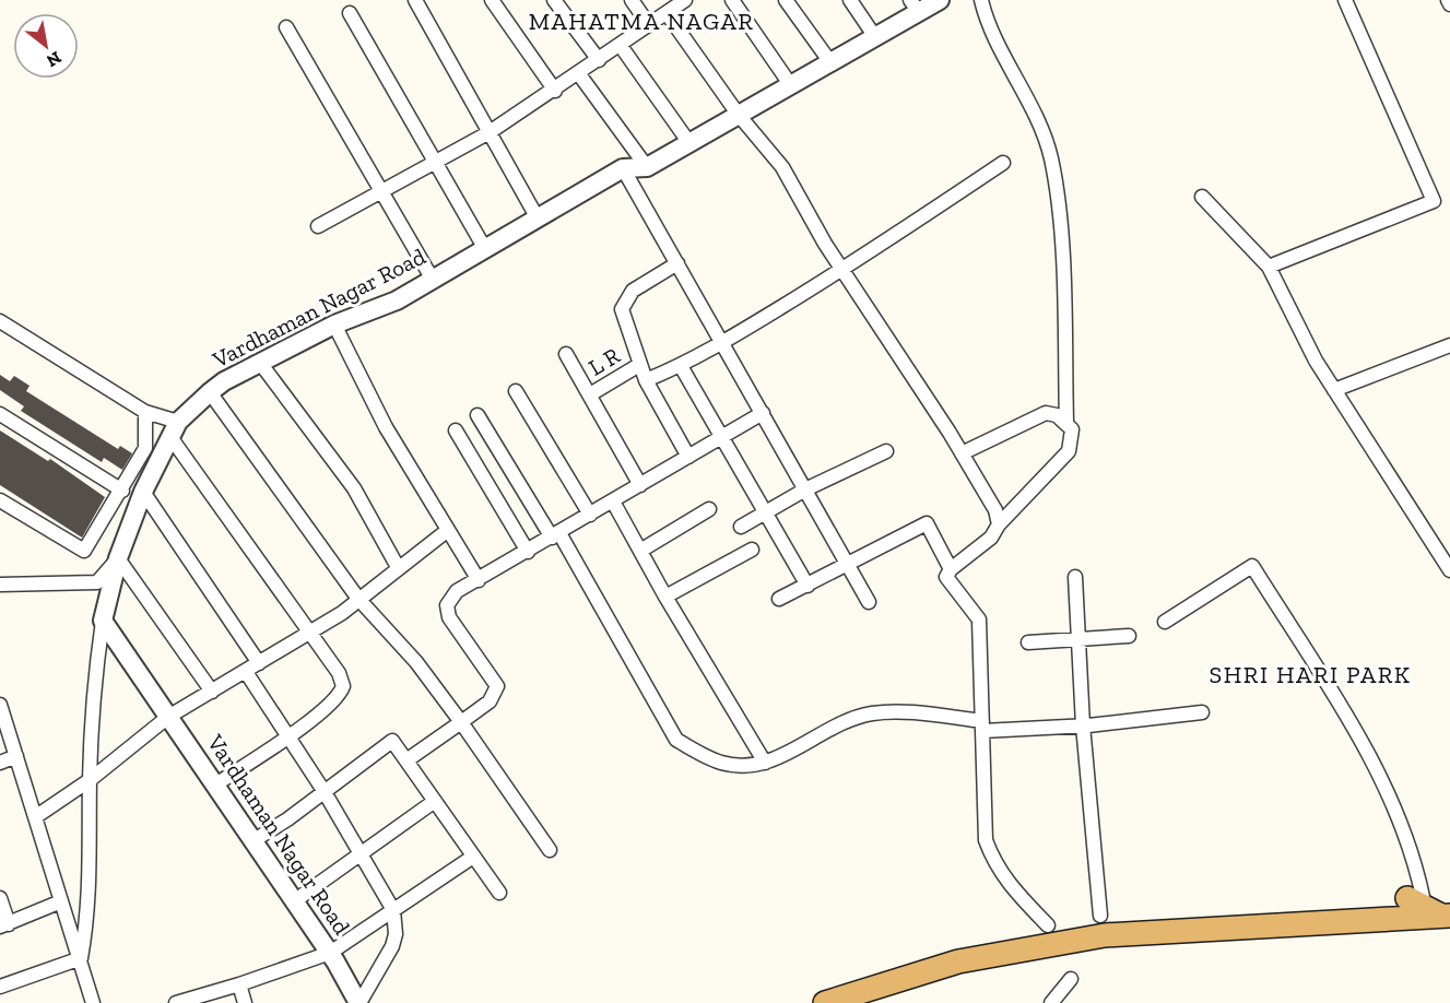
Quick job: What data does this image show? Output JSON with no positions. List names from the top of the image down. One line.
{"streets":{"street":["Vardhaman Nagar Road","L R"]},"districts":["MAHATMA NAGAR","SHRI HARI PARK"],"north":"bottom right"}
